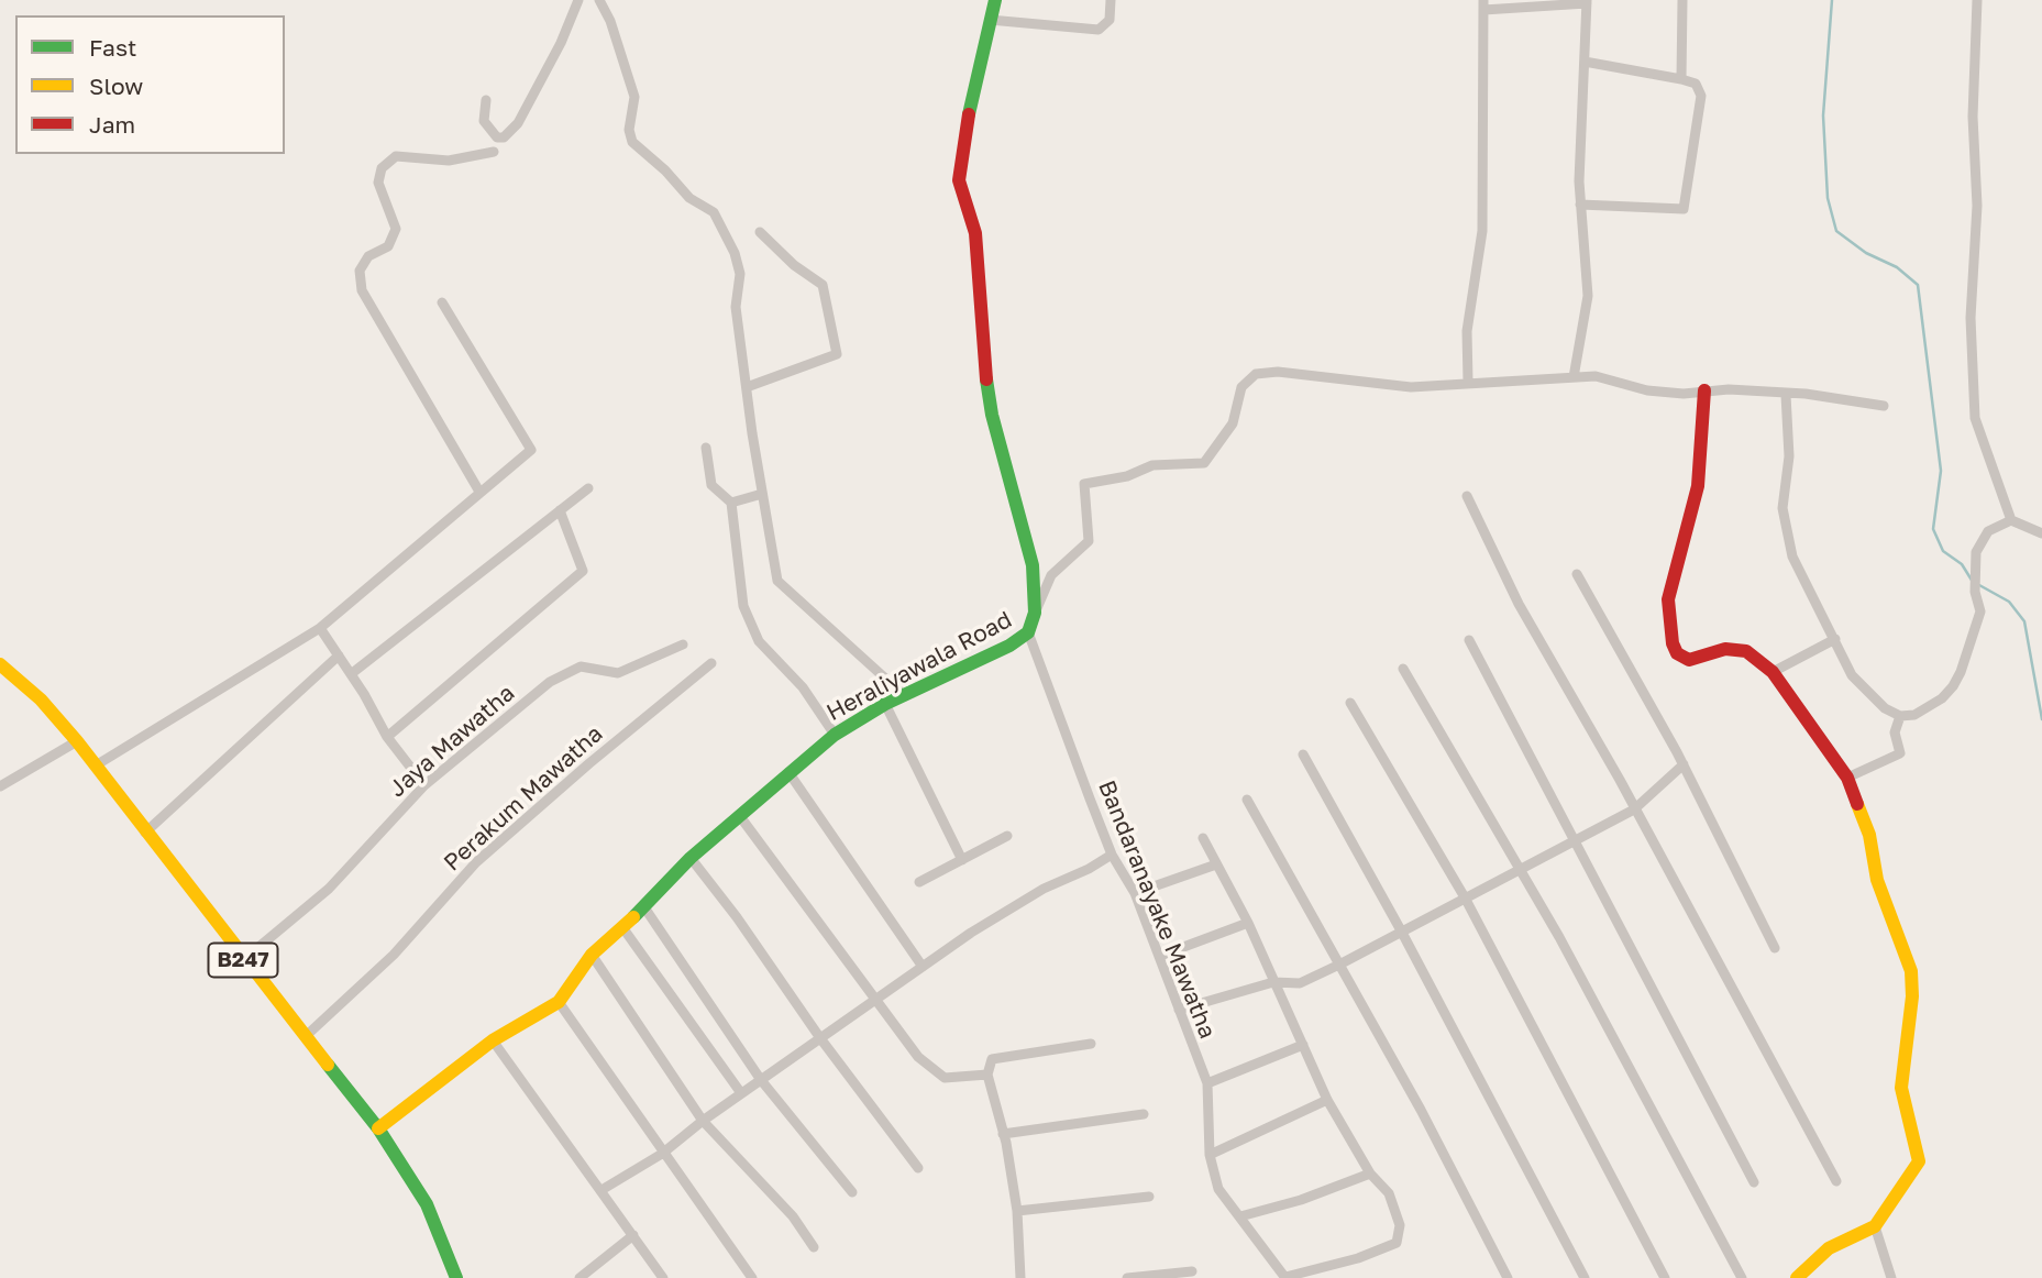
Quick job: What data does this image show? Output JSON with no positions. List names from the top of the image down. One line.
{"streets":{"street":["Heraliyawala Road","Jaya Mawatha","Perakum Mawatha","Bandaranayake Mawatha","B247"]},"crossings":[["Heraliyawala Road","Bandaranayake Mawatha"],["Heraliyawala Road","B247"],["Jaya Mawatha","B247"],["Perakum Mawatha","B247"]],"legend":["Fast","Slow","Jam"]}
